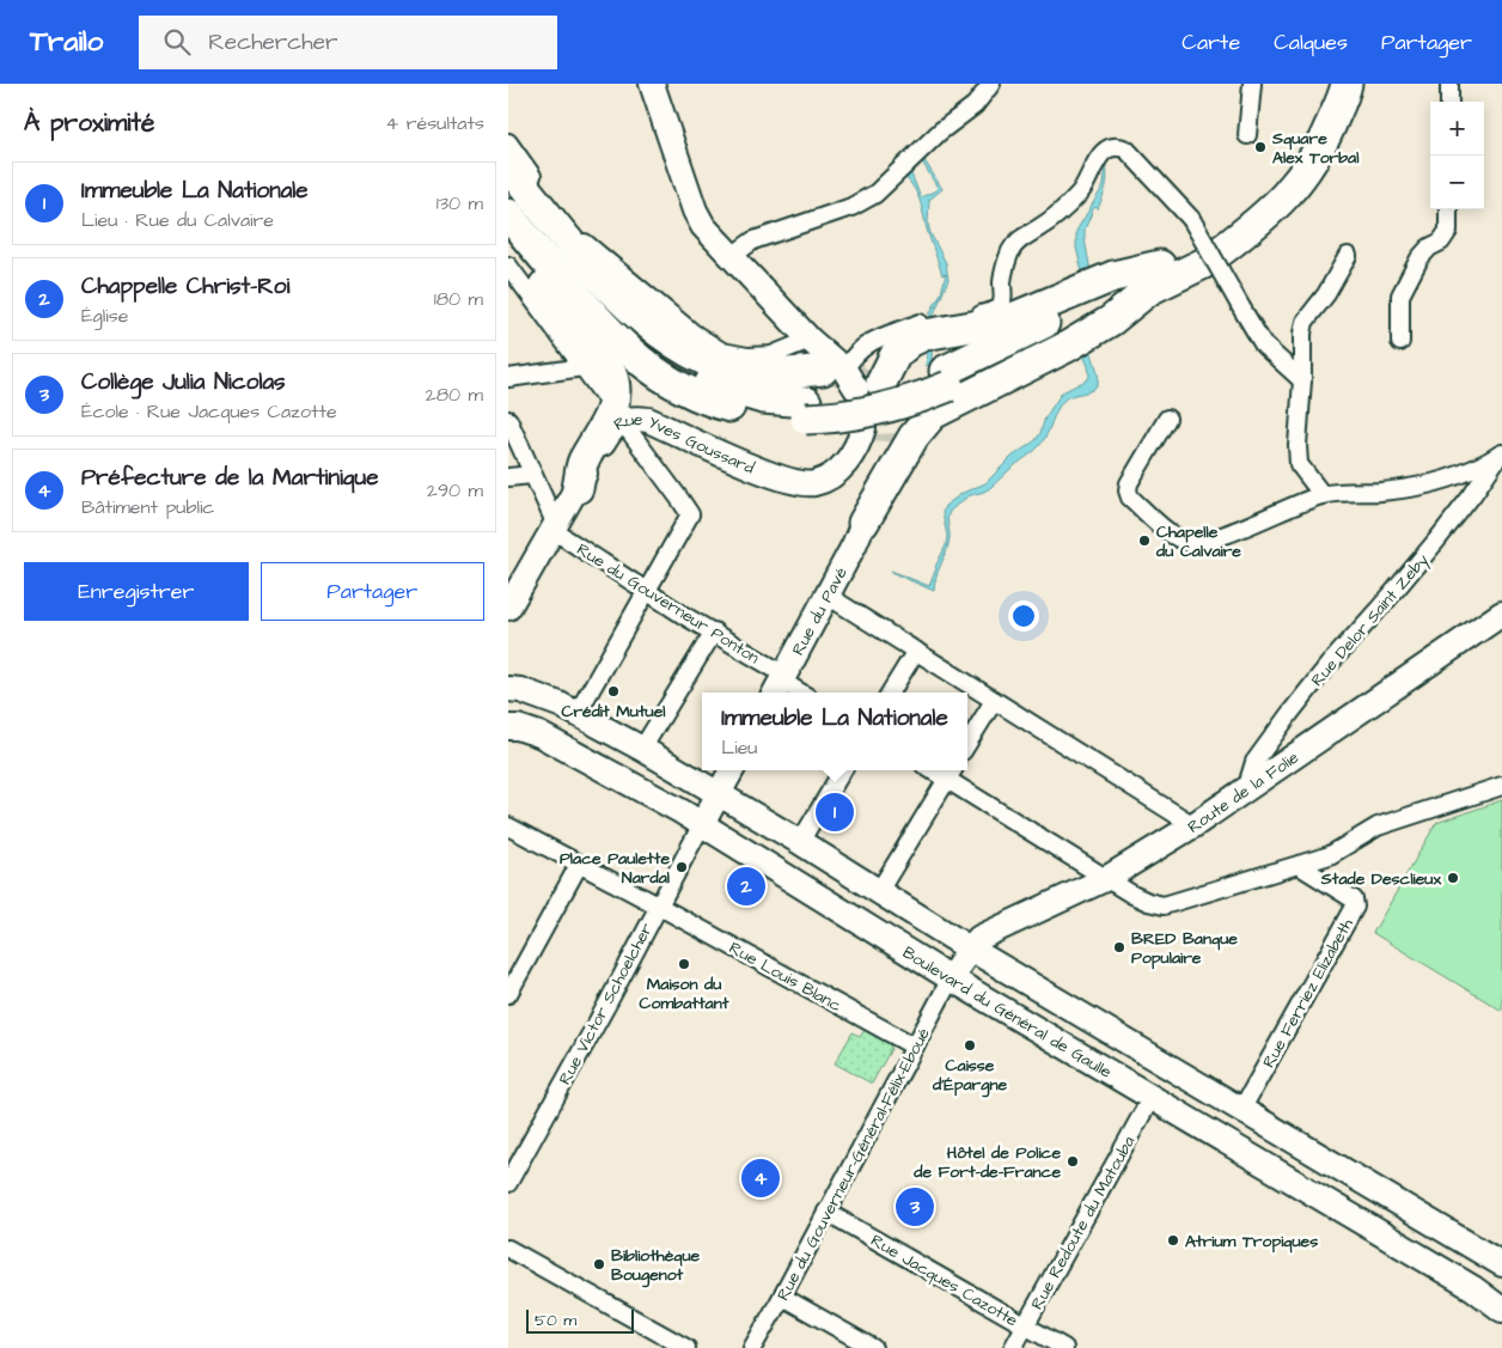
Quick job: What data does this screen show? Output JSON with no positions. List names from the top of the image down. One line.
{"streets":{"main road":["Rue Yves Goussard","Rue du Pavé","Route de la Folie","Boulevard du Général de Gaulle"],"street":["Rue du Gouverneur Ponton","Rue Delor Saint Zeby","Rue Louis Blanc","Rue Ferriez Elizabeth","Rue Victor Schoelcher","Rue du Gouverneur-Général-Félix-Eboué","Rue Redoute du Matouba","Rue Jacques Cazotte"]},"crossings":[["Rue du Gouverneur Ponton","Rue du Pavé"],["Rue Delor Saint Zeby","Route de la Folie"],["Route de la Folie","Boulevard du Général de Gaulle"],["Rue Louis Blanc","Rue Victor Schoelcher"],["Rue Louis Blanc","Rue du Gouverneur-Général-Félix-Eboué"],["Rue Ferriez Elizabeth","Boulevard du Général de Gaulle"],["Rue Victor Schoelcher","Boulevard du Général de Gaulle"],["Boulevard du Général de Gaulle","Rue du Gouverneur-Général-Félix-Eboué"],["Boulevard du Général de Gaulle","Rue Redoute du Matouba"],["Rue du Gouverneur-Général-Félix-Eboué","Rue Jacques Cazotte"],["Rue Redoute du Matouba","Rue Jacques Cazotte"]],"places":["Square Alex Torbal","Chapelle du Calvaire","Crédit Mutuel","Place Paulette Nardal","Stade Desclieux","BRED Banque Populaire","Maison du Combattant","Caisse d'Épargne","Hôtel de Police de Fort-de-France","Atrium Tropiques","Bibliothèque Bougenot"],"scale_bar":"50 m","page":{"header":"Trailo","search":"Rechercher","nav":["Carte","Calques","Partager"],"heading":["À proximité","4 résultats"],"map_buttons":["+","−"],"list":[{"mark":"1","name":"Immeuble La Nationale","note":"Lieu · Rue du Calvaire","value":"130 m"},{"mark":"2","name":"Chappelle Christ-Roi","note":"Église","value":"180 m"},{"mark":"3","name":"Collège Julia Nicolas","note":"École · Rue Jacques Cazotte","value":"280 m"},{"mark":"4","name":"Préfecture de la Martinique","note":"Bâtiment public","value":"290 m"}],"buttons":["Enregistrer","Partager"],"popup":["Immeuble La Nationale","Lieu"],"pins":["1","2","4","3"],"scale":"50 m"}}
